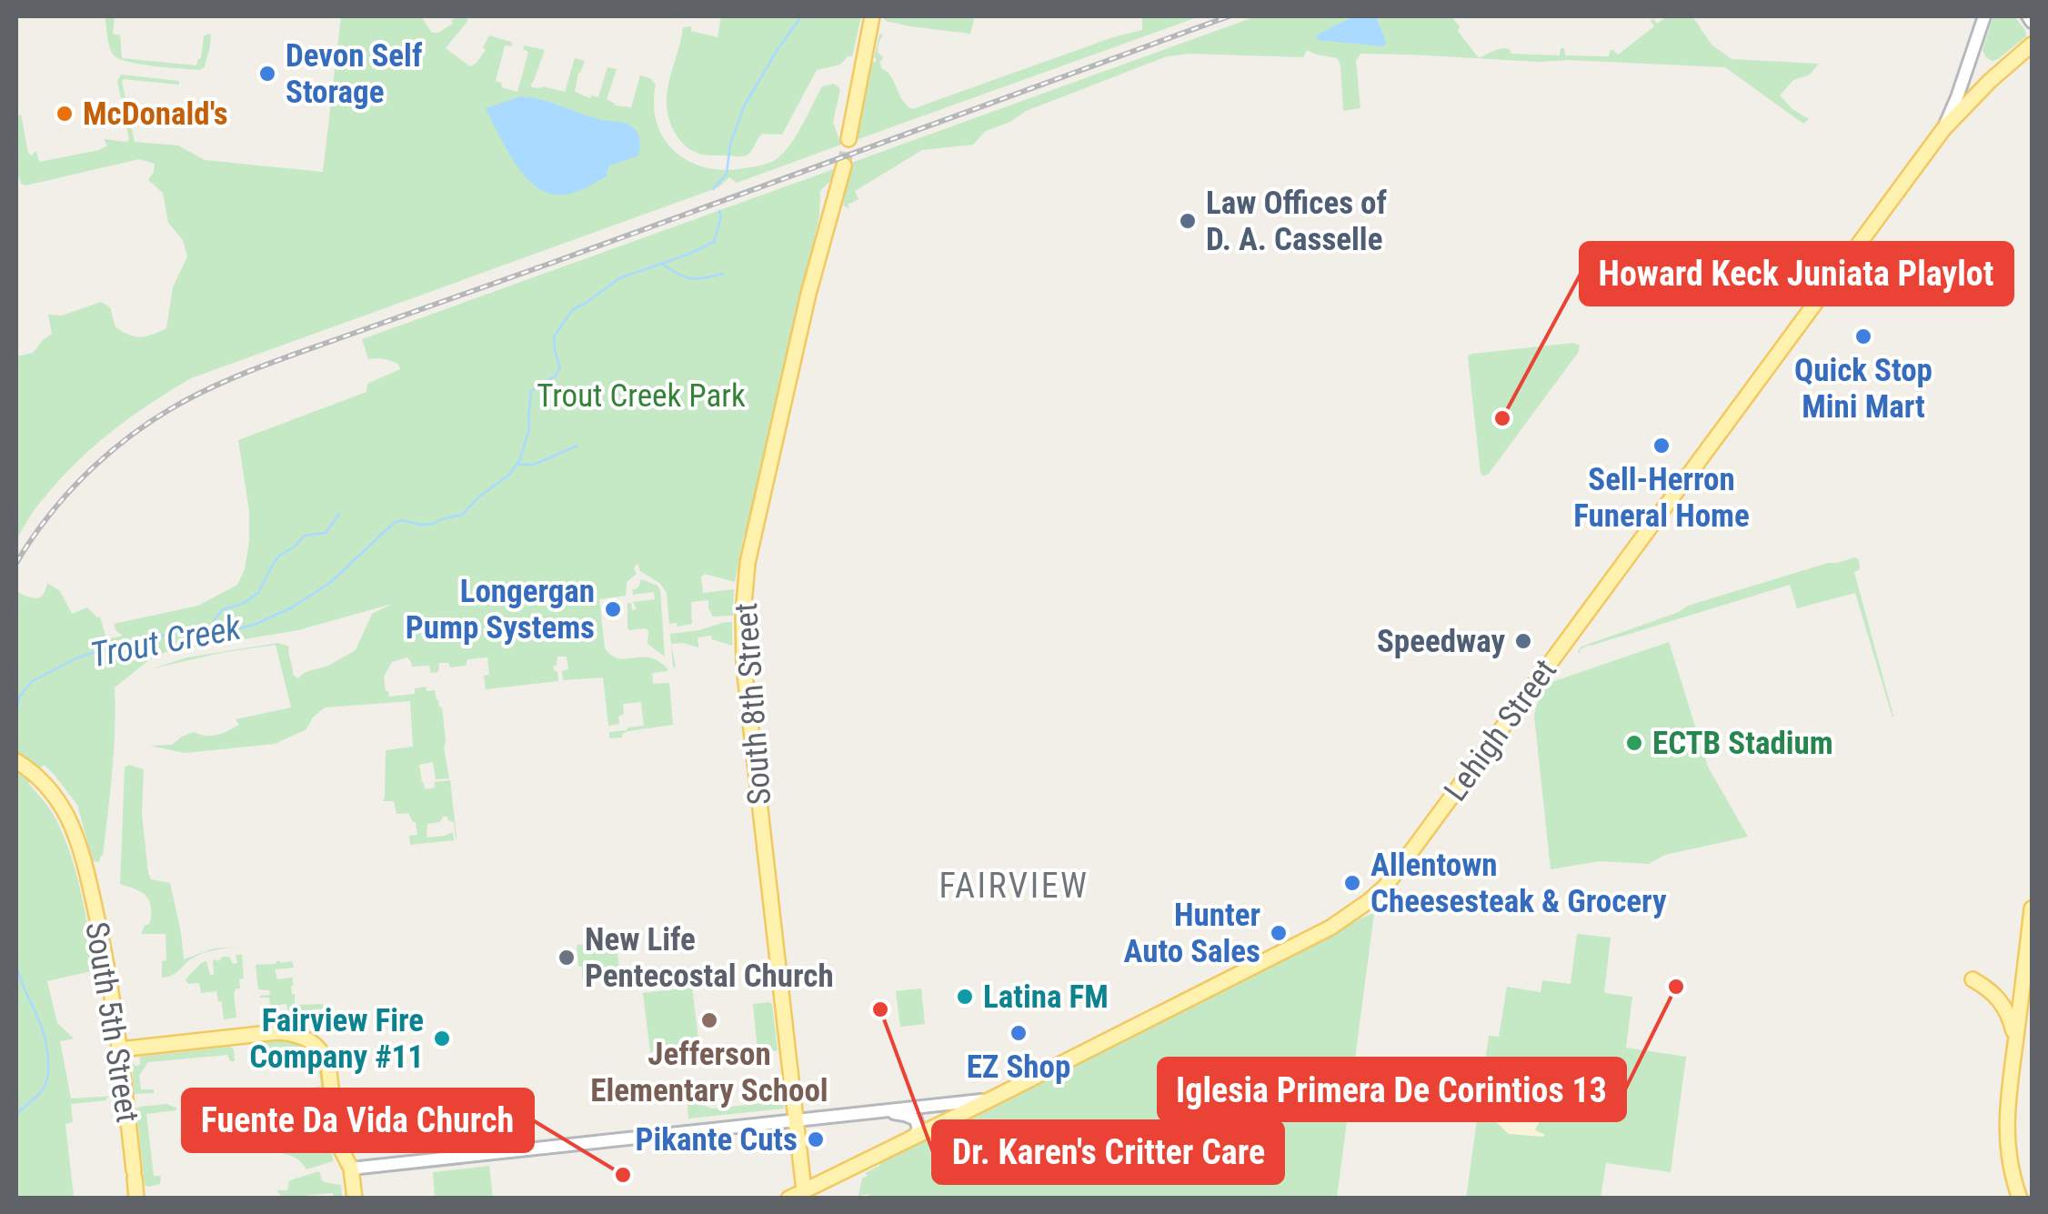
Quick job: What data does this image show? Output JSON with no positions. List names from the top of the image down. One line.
{"streets":{"main road":["South 8th Street","Lehigh Street","South 5th Street"]},"crossings":[["South 8th Street","Lehigh Street"]],"districts":["FAIRVIEW"],"water":["Trout Creek"],"parks":["Trout Creek Park"],"places":["Devon Self Storage","McDonald's","Law Offices of D. A. Casselle","Quick Stop Mini Mart","Howard Keck Juniata Playlot","Sell-Herron Funeral Home","Longergan Pump Systems","Speedway","ECTB Stadium","Allentown Cheesesteak & Grocery","Hunter Auto Sales","New Life Pentecostal Church","Iglesia Primera De Corintios 13","Latina FM","Dr. Karen's Critter Care","Jefferson Elementary School","EZ Shop","Fairview Fire Company #11","Pikante Cuts","Fuente Da Vida Church"]}
